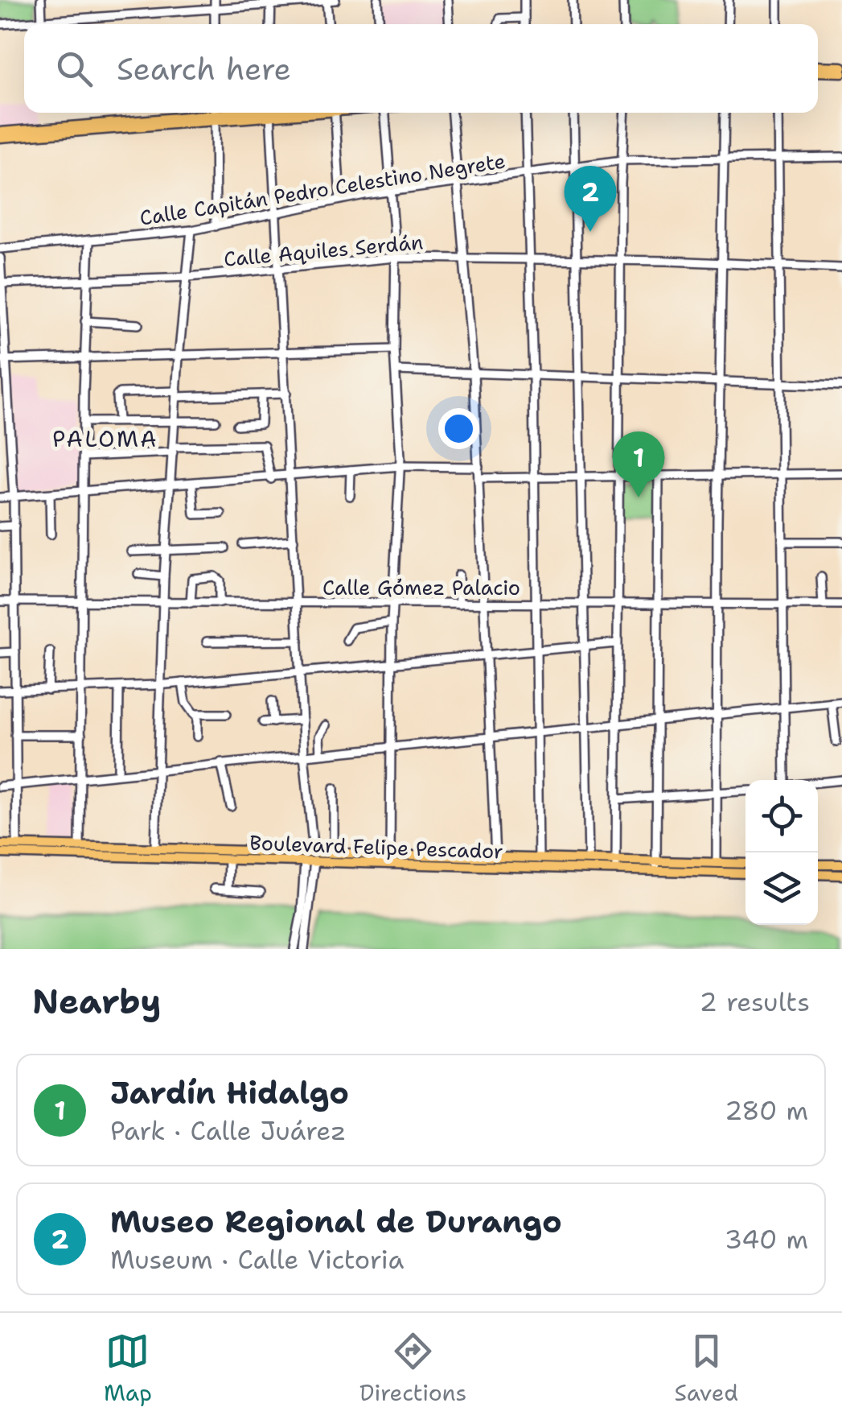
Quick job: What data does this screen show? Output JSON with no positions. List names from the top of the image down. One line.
{"streets":{"main road":["Boulevard Felipe Pescador"],"street":["Calle Capitán Pedro Celestino Negrete","Calle Aquiles Serdán","Calle Gómez Palacio"]},"districts":["PALOMA"],"page":{"search":"Search here","pins":["2","1"],"heading":["Nearby","2 results"],"list":[{"mark":"1","name":"Jardín Hidalgo","note":"Park · Calle Juárez","value":"280 m"},{"mark":"2","name":"Museo Regional de Durango","note":"Museum · Calle Victoria","value":"340 m"}],"nav":["Map","Directions","Saved"]}}
